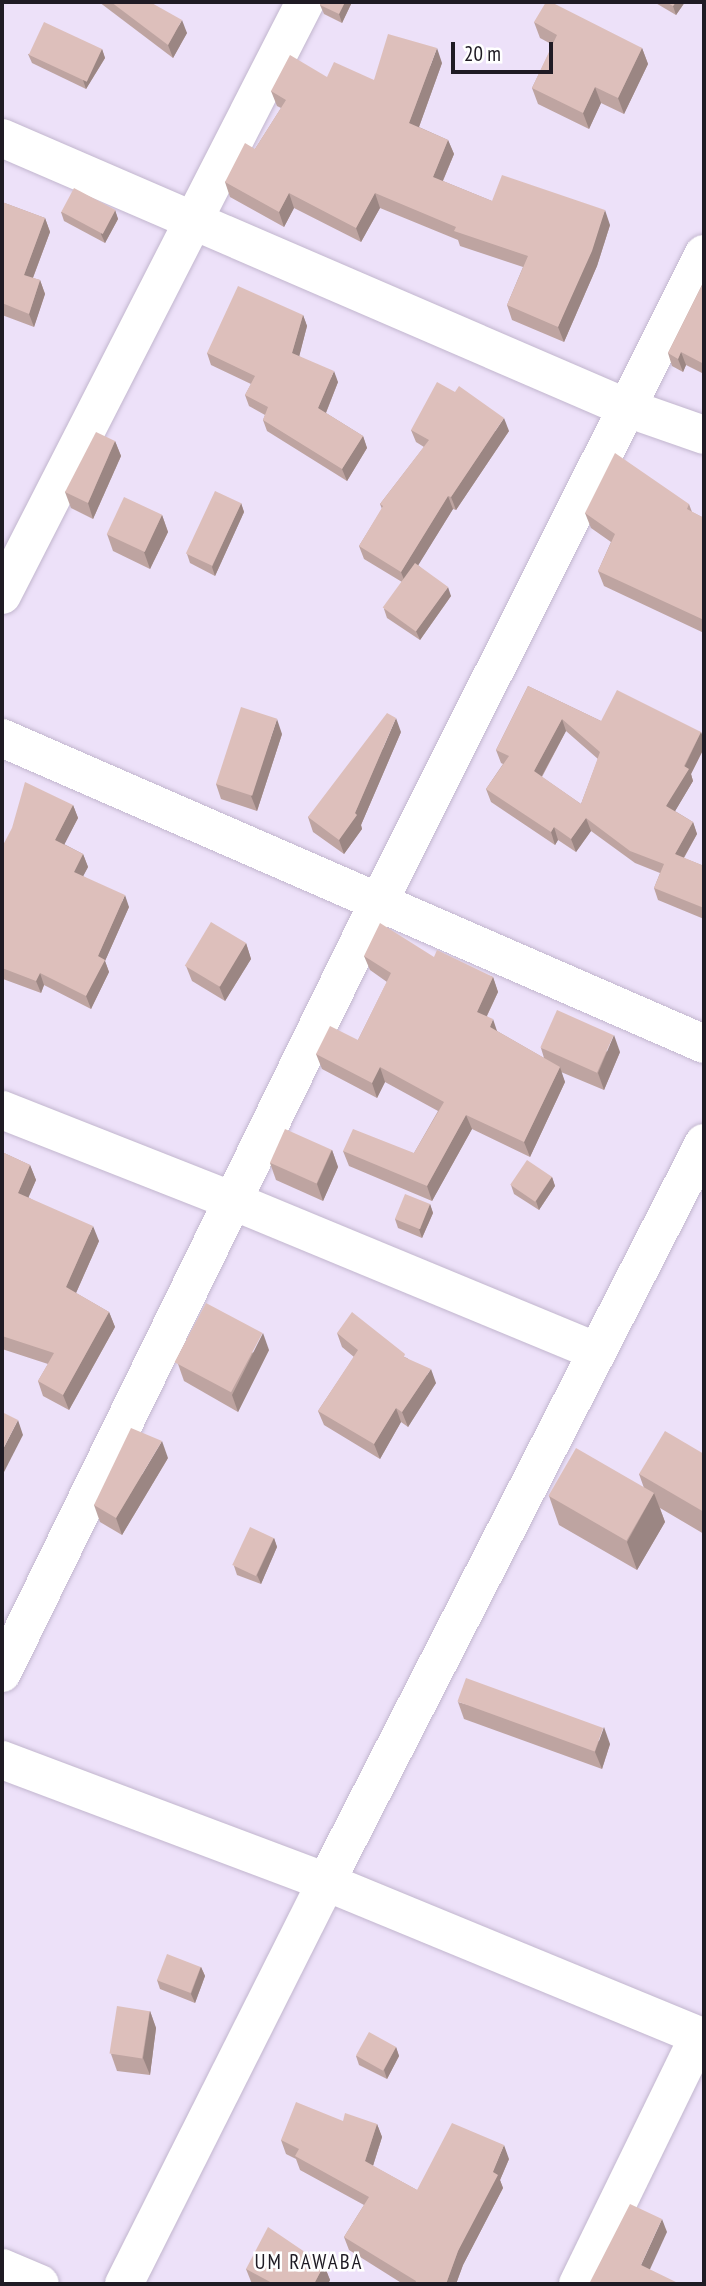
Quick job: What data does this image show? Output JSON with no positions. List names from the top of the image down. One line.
{"districts":["UM RAWABA"],"scale_bar":"20 m"}
